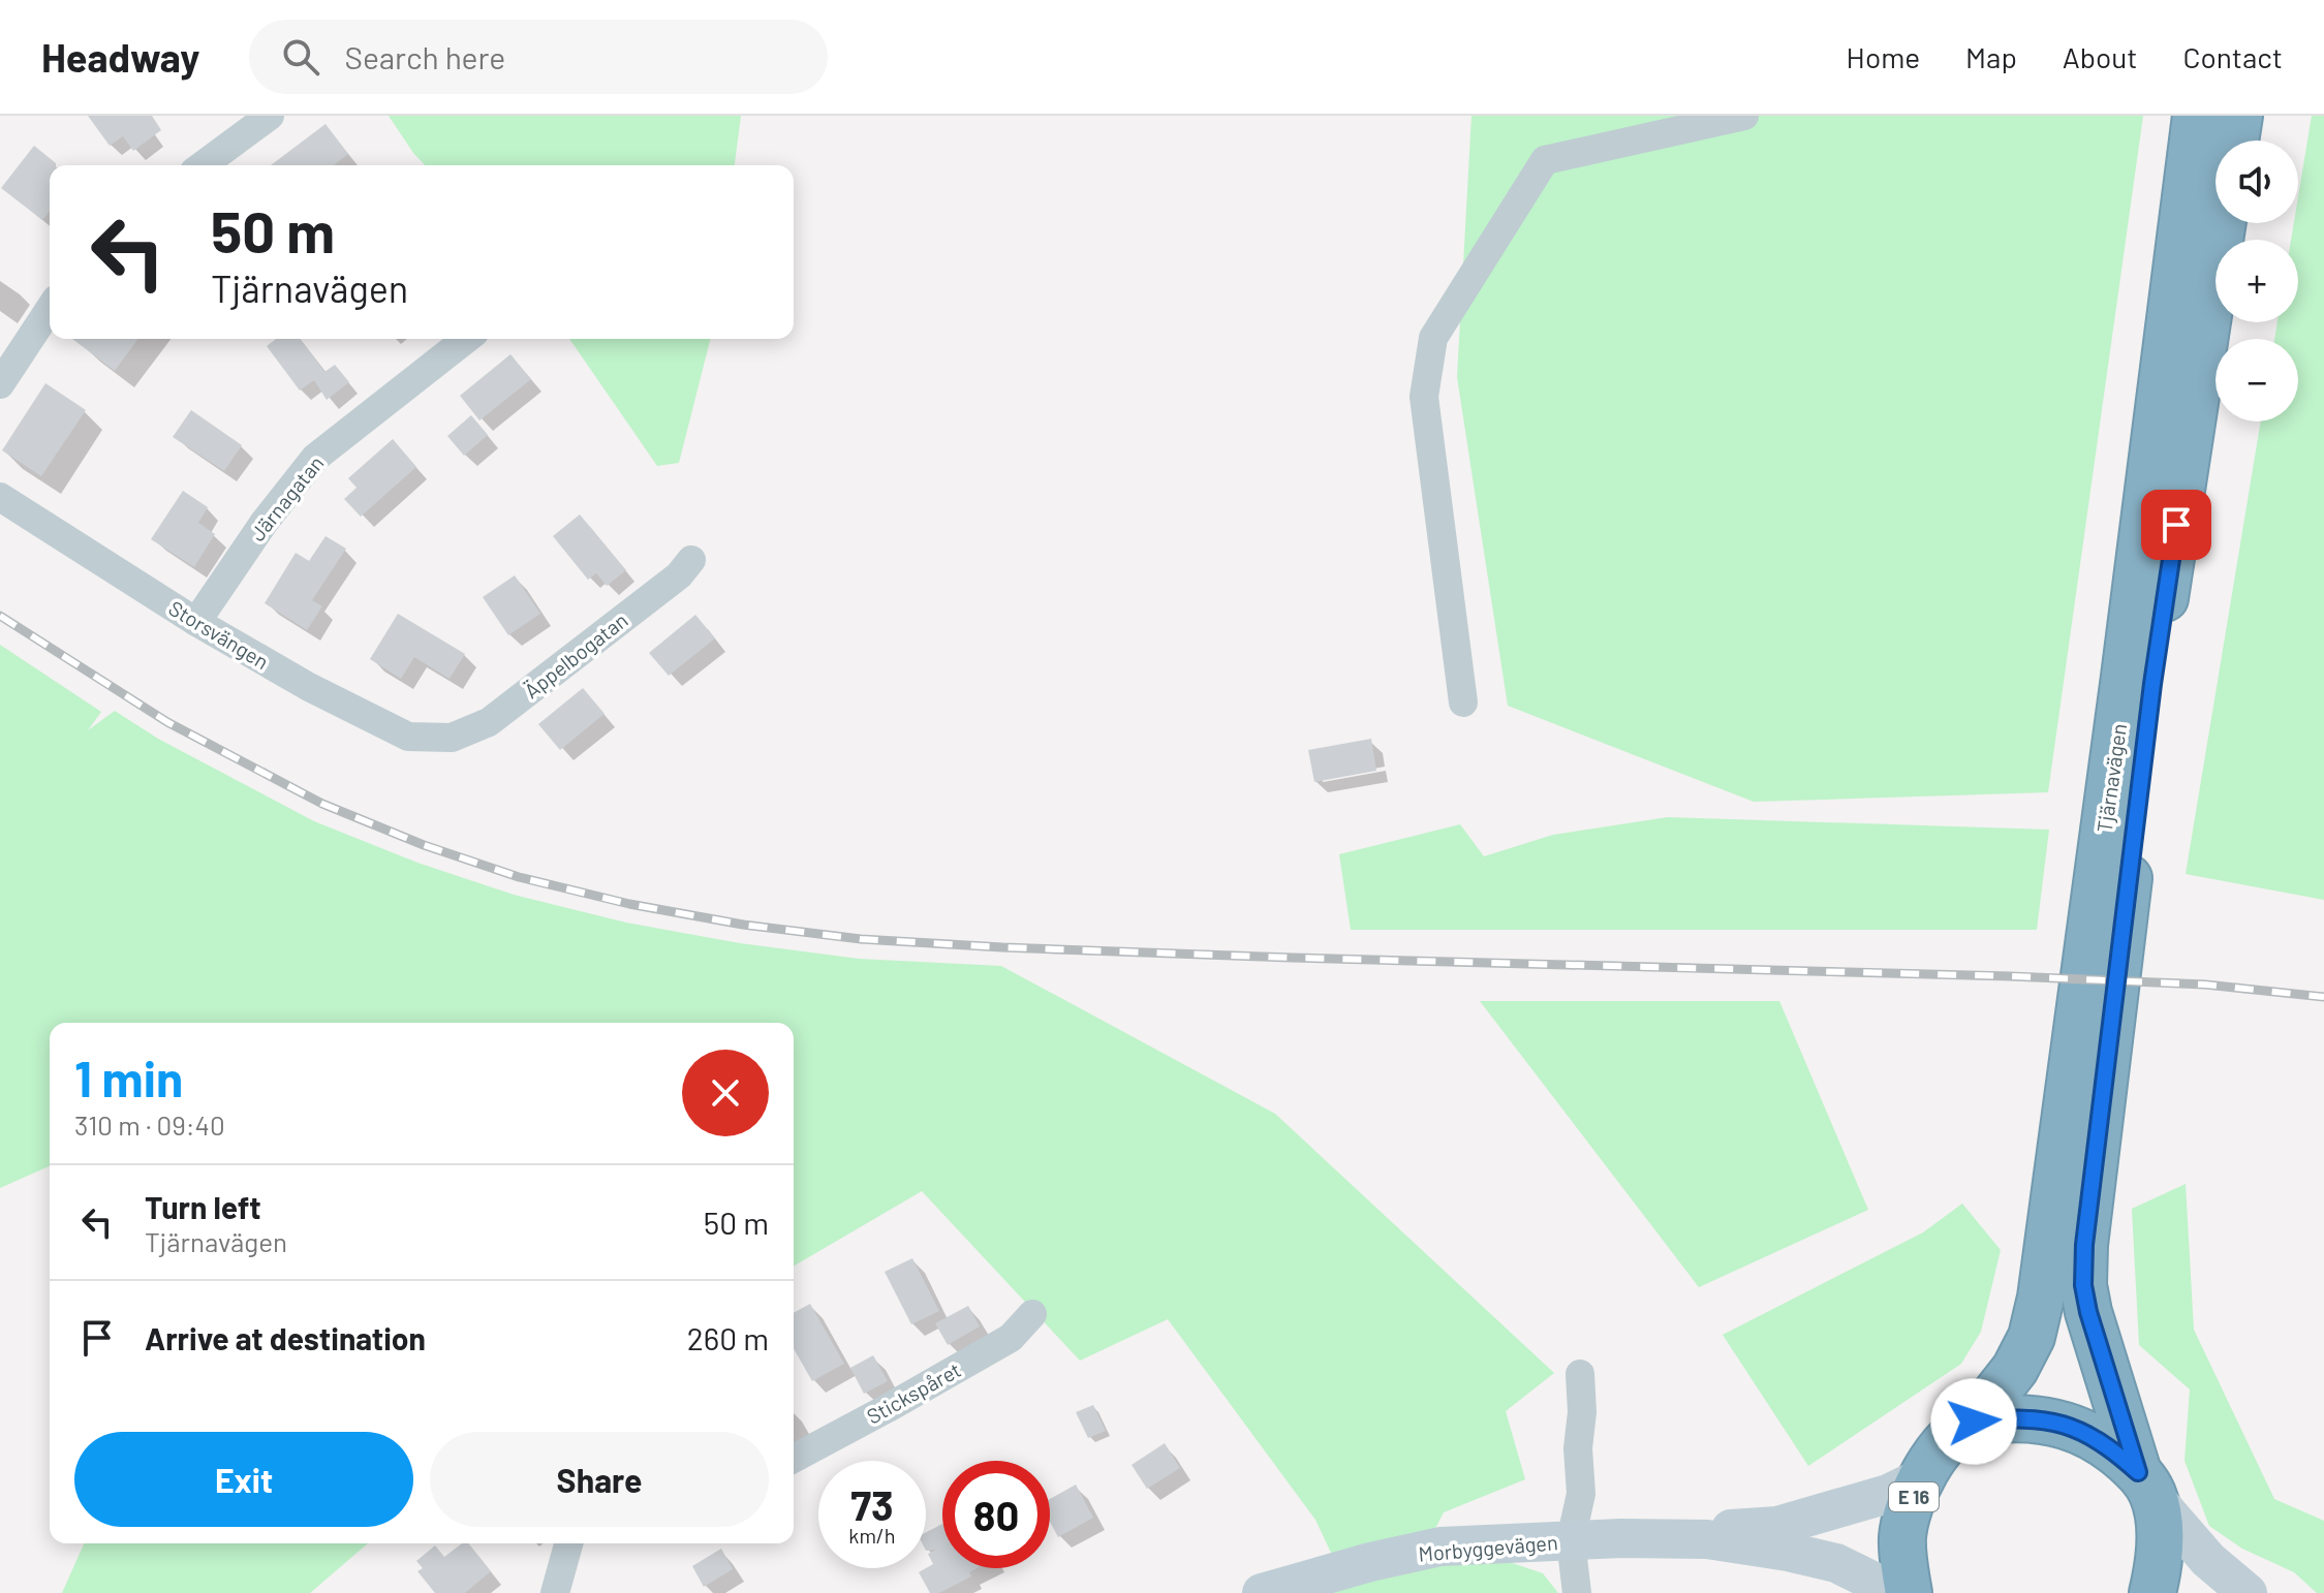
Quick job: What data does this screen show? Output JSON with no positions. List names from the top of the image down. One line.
{"streets":{"highway":["Tjärnavägen","E 16"],"street":["Järnagatan","Storsvängen","Äppelbogatan","Stickspåret","Morbyggevägen"]},"crossings":[["Järnagatan","Storsvängen"],["Storsvängen","Äppelbogatan"],["Tjärnavägen","E 16"],["E 16","Morbyggevägen"]],"page":{"header":"Headway","search":"Search here","nav":["Home","Map","About","Contact"],"map_buttons":["+","−"],"turn":["50 m","Tjärnavägen"],"heading":["1 min","310 m · 09:40"],"list":[{"name":"Turn left","note":"Tjärnavägen","value":"50 m"},{"name":"Arrive at destination","value":"260 m"}],"buttons":["Exit","Share"],"speed":"73 km/h","limit":"80"}}
